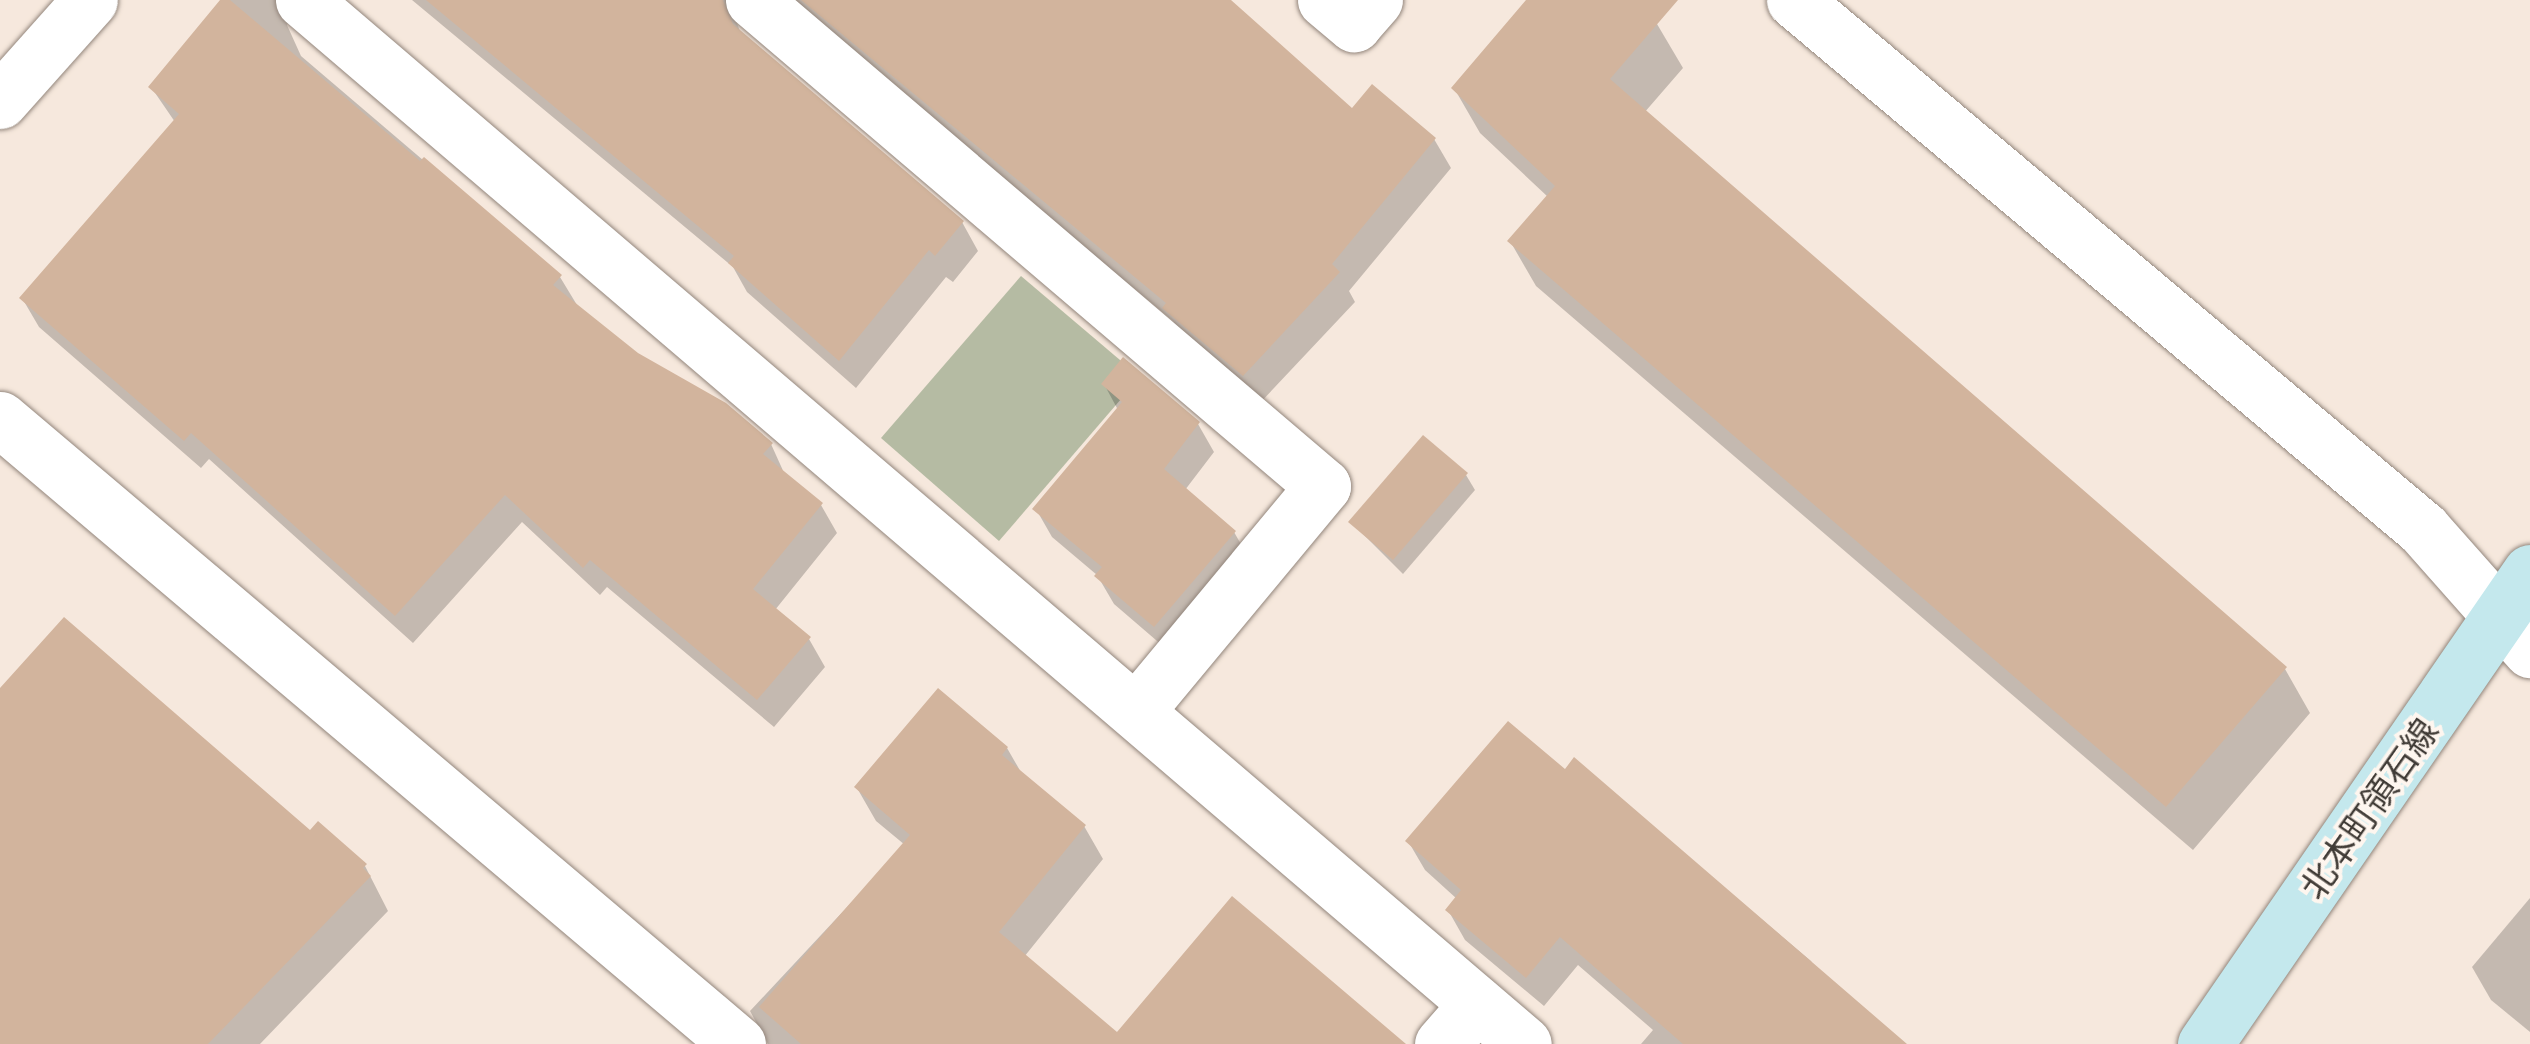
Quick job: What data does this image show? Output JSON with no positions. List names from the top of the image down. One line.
{"streets":{"main road":["北本町領石線"]}}
